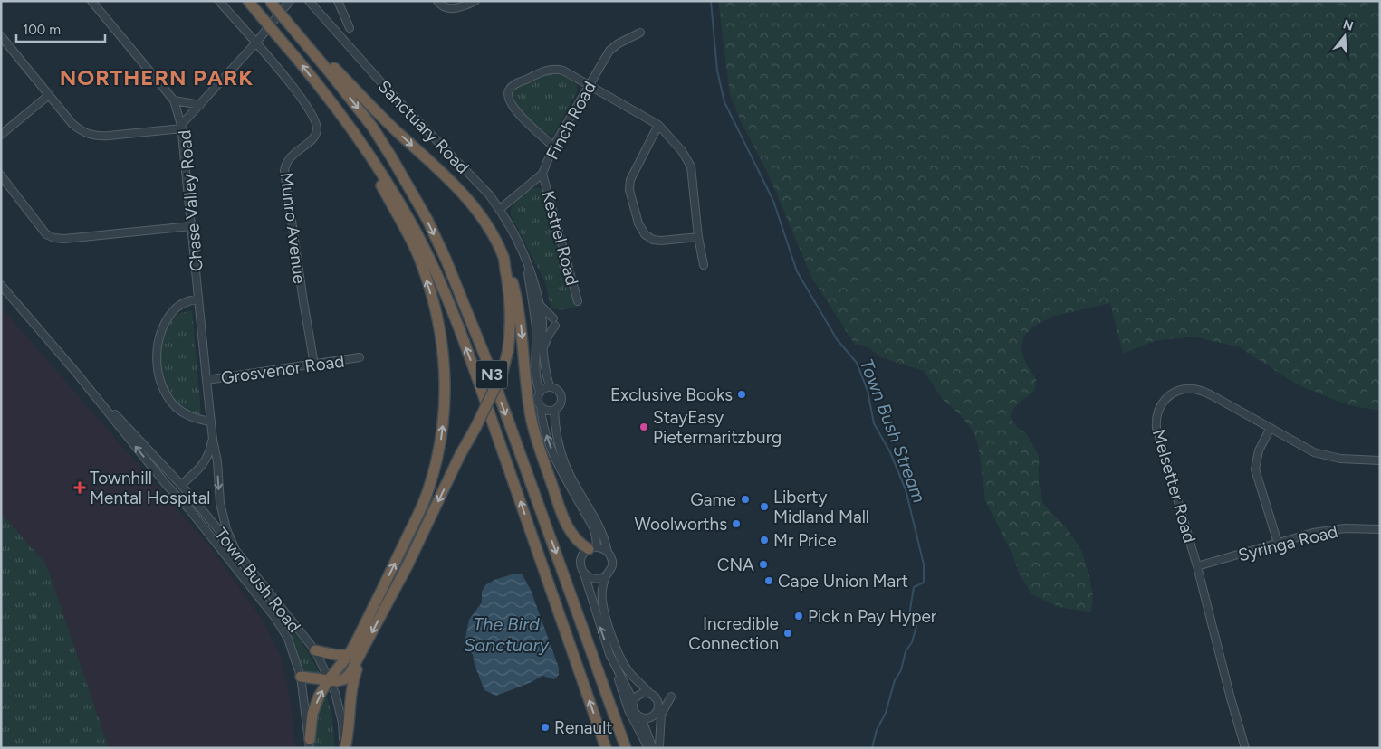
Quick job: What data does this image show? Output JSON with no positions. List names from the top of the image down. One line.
{"streets":{"highway":["N3"],"street":["Finch Road","Sanctuary Road","Chase Valley Road","Munro Avenue","Kestrel Road","Grosvenor Road","Melsetter Road","Syringa Road","Town Bush Road"]},"crossings":[["Finch Road","Sanctuary Road"],["Finch Road","Kestrel Road"],["Chase Valley Road","Munro Avenue"],["Chase Valley Road","Grosvenor Road"],["Chase Valley Road","Town Bush Road"],["Munro Avenue","Grosvenor Road"],["Melsetter Road","Syringa Road"]],"districts":["NORTHERN PARK"],"water":["Town Bush Stream","The Bird Sanctuary"],"places":{"other":["Exclusive Books","StayEasy Pietermaritzburg","Game","Liberty Midland Mall","Woolworths","Mr Price","CNA","Cape Union Mart","Pick n Pay Hyper","Incredible Connection","Renault"],"health":["Townhill Mental Hospital"]},"scale_bar":"100 m","north":"top"}
